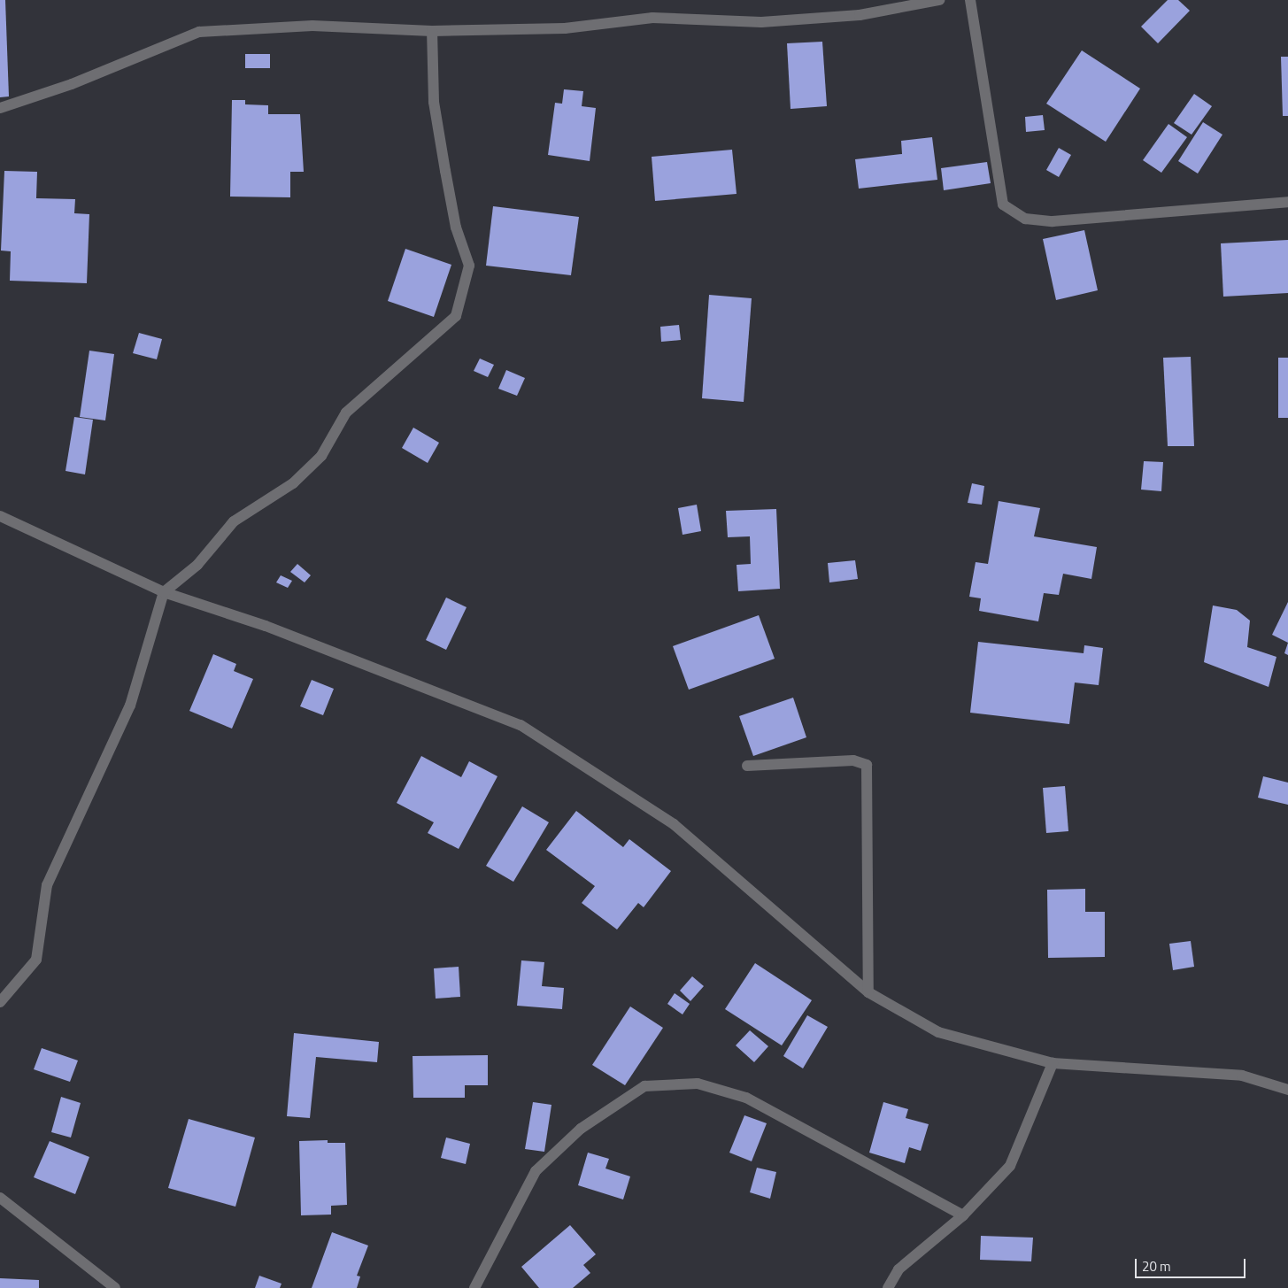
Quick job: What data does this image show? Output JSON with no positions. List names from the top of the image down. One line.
{"scale_bar":"20 m"}
